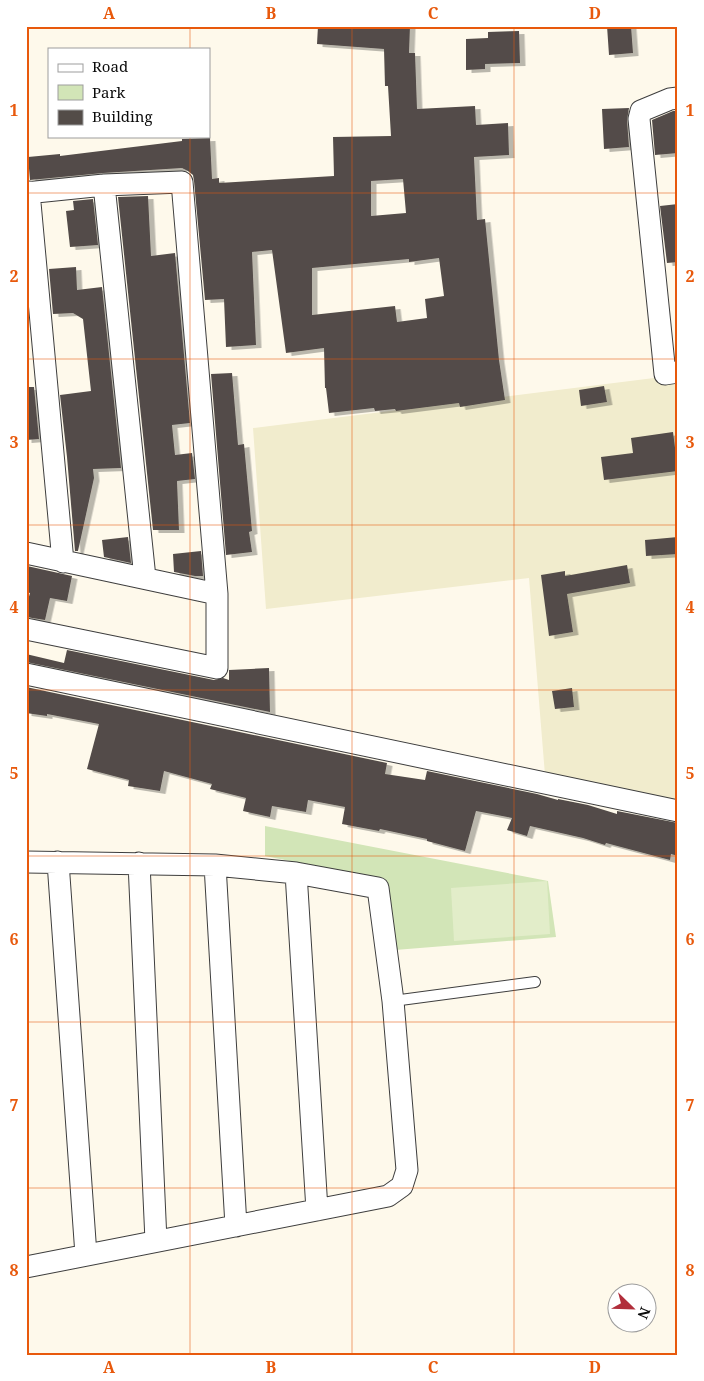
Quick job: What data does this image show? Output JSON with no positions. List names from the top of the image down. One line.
{"legend":["Road","Park","Building"],"north":"bottom right","grid":{"columns":["A","B","C","D"],"rows":["1","2","3","4","5","6","7","8"]}}
